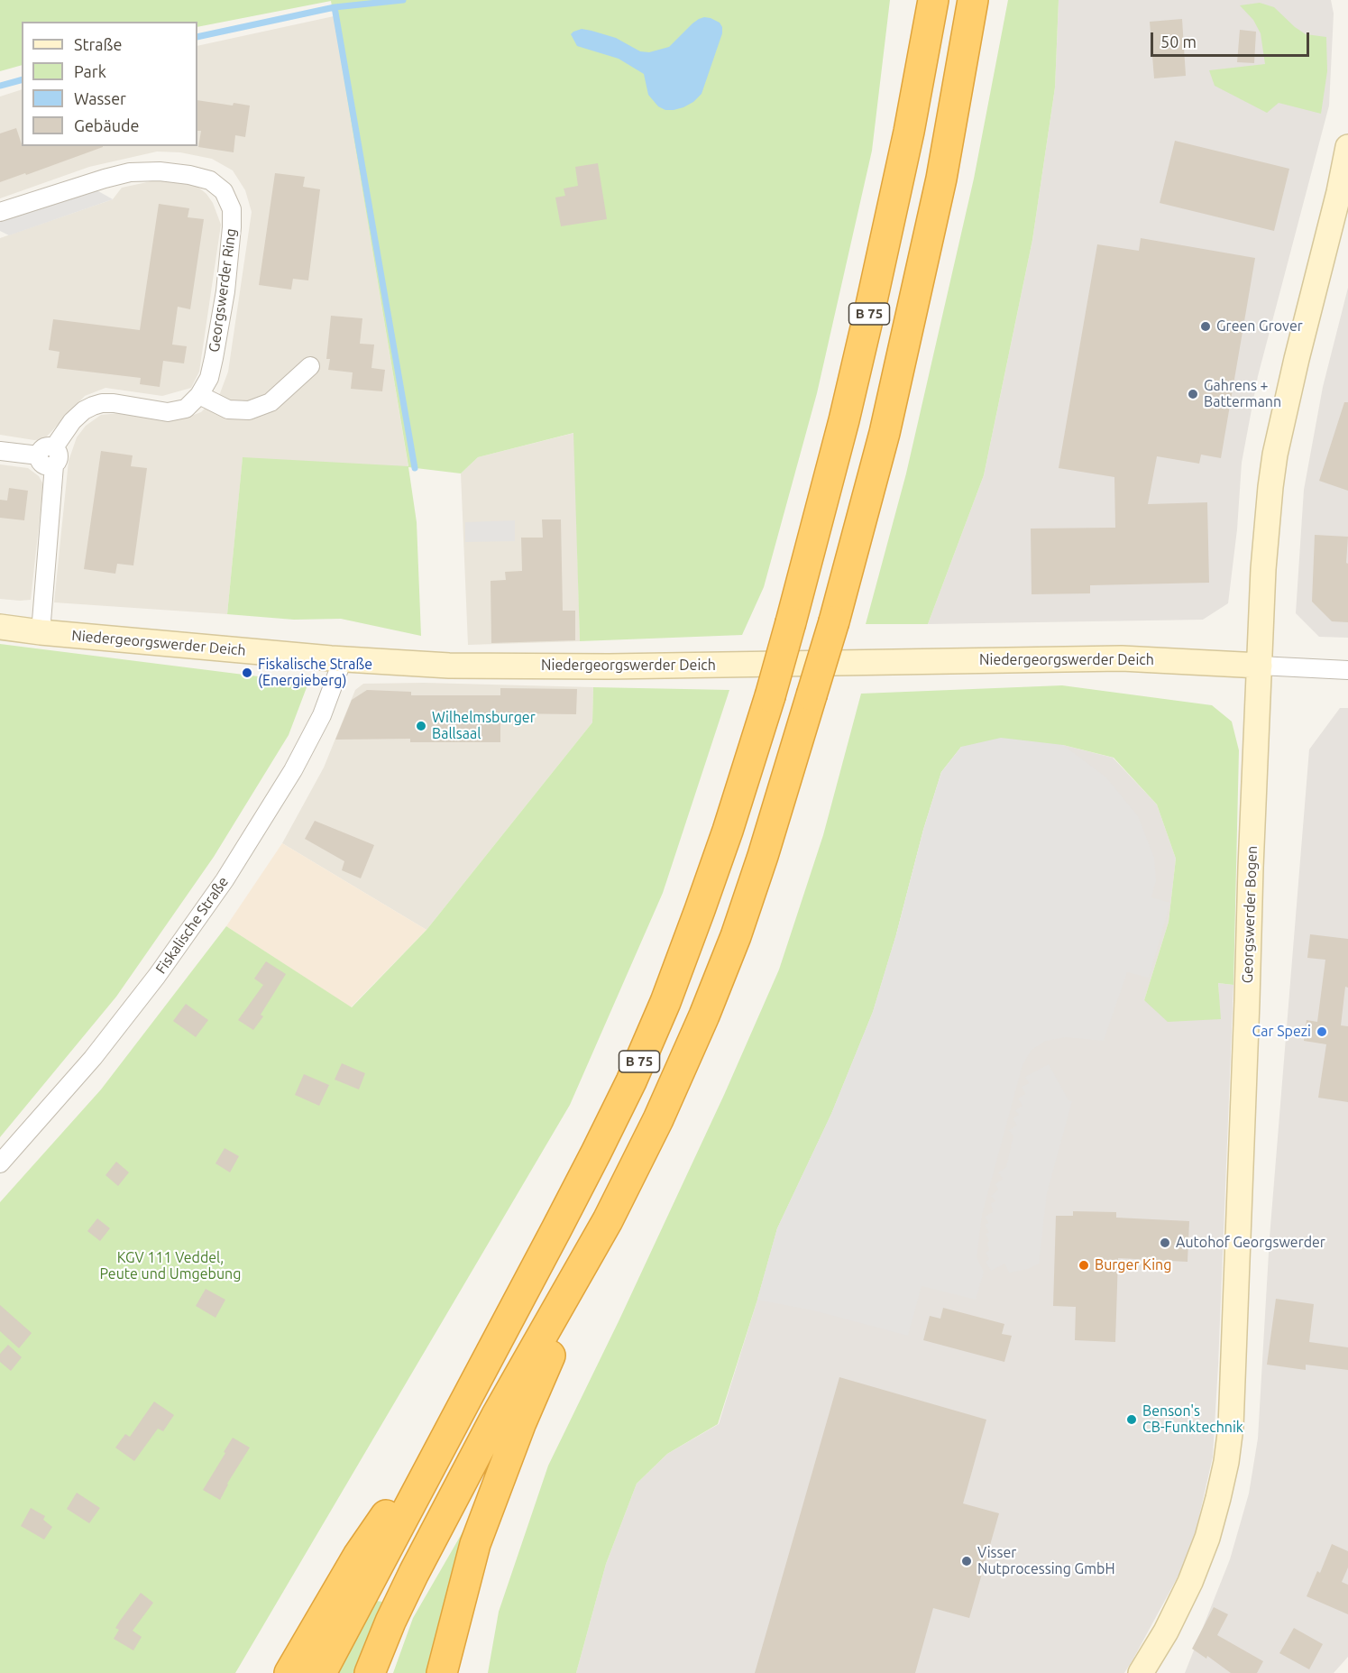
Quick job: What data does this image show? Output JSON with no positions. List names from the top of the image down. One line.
{"streets":{"highway":["B 75"],"street":["Georgswerder Ring","Niedergeorgswerder Deich","Georgswerder Bogen","Fiskalische Straße"]},"crossings":[["Georgswerder Ring","Niedergeorgswerder Deich"],["Niedergeorgswerder Deich","Georgswerder Bogen"],["Niedergeorgswerder Deich","Fiskalische Straße"]],"parks":["KGV 111 Veddel, Peute und Umgebung"],"places":["Green Grover","Gahrens + Battermann","Fiskalische Straße (Energieberg)","Wilhelmsburger Ballsaal","Car Spezi","Autohof Georgswerder","Burger King","Benson's CB-Funktechnik","Visser Nutprocessing GmbH"],"legend":["Straße","Park","Wasser","Gebäude"],"scale_bar":"50 m"}
